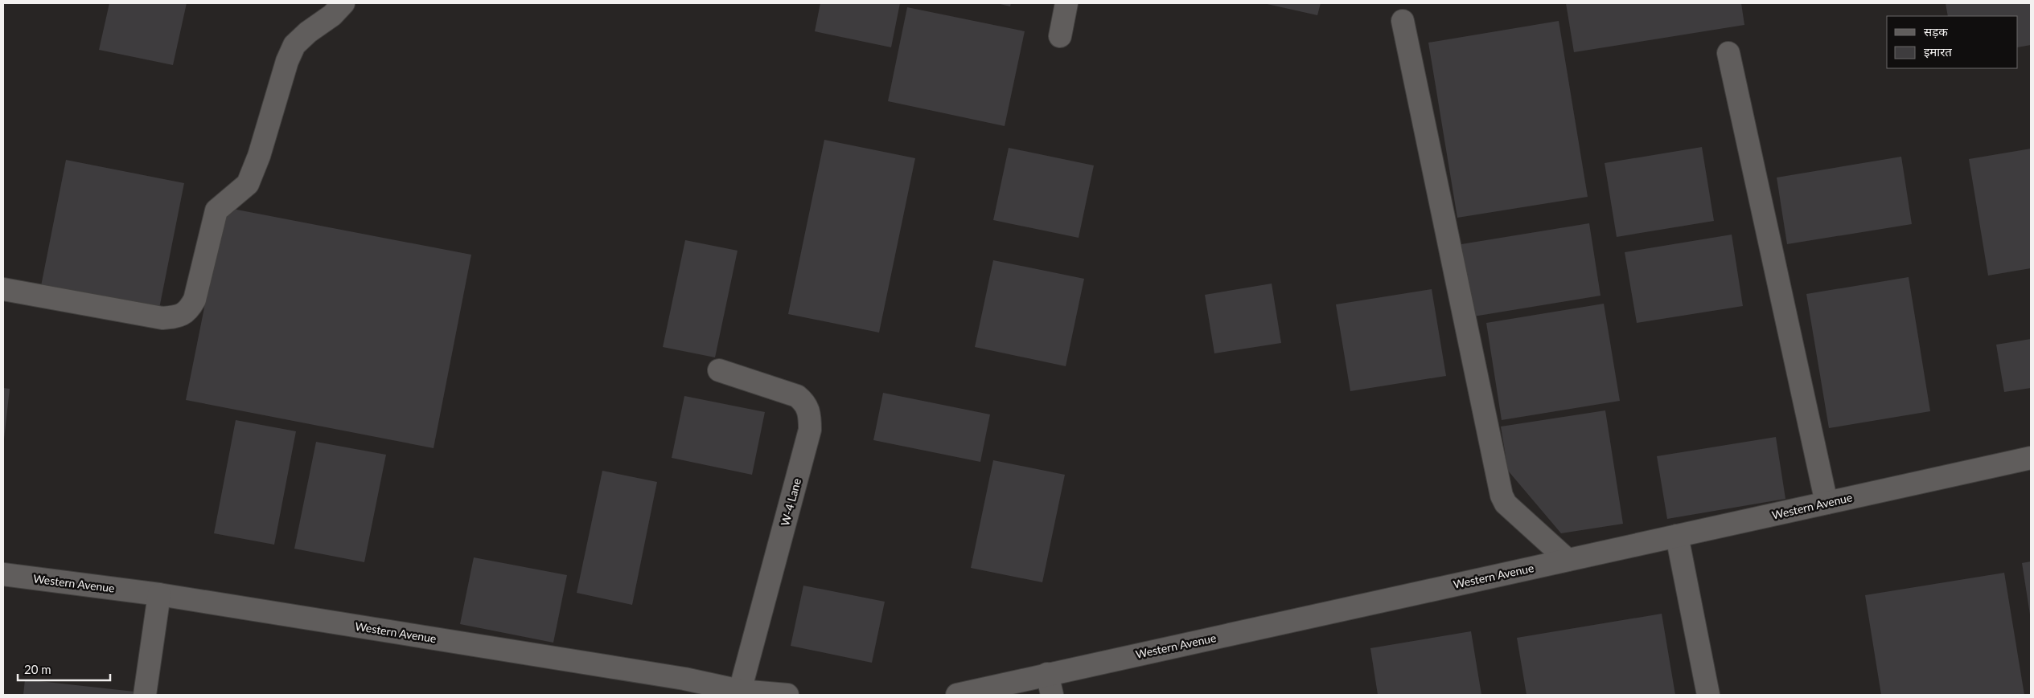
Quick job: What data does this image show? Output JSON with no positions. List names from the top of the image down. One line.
{"streets":{"street":["W-4 Lane","Western Avenue"]},"crossings":[["W-4 Lane","Western Avenue"]],"legend":["सड़क","इमारत"],"scale_bar":"20 m"}
